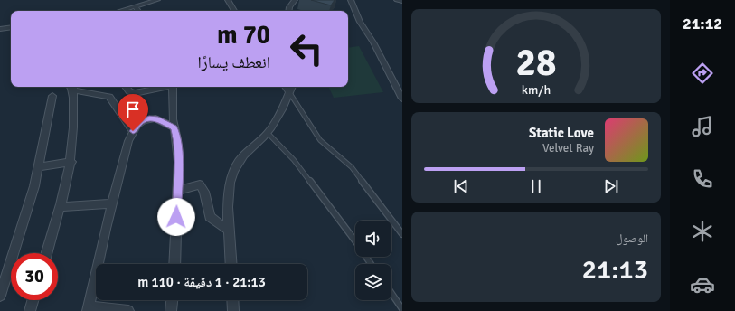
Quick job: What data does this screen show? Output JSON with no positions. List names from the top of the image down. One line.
{"page":{"tabs":"21:12","turn":["70 m","انعطف يسارًا"],"song":["Static Love","Velvet Ray"],"tile":["الوصول","21:13"],"limit":"30","trip":"21:13 · 1 دقيقة · 110 m","gauge":["28","km/h"]}}
